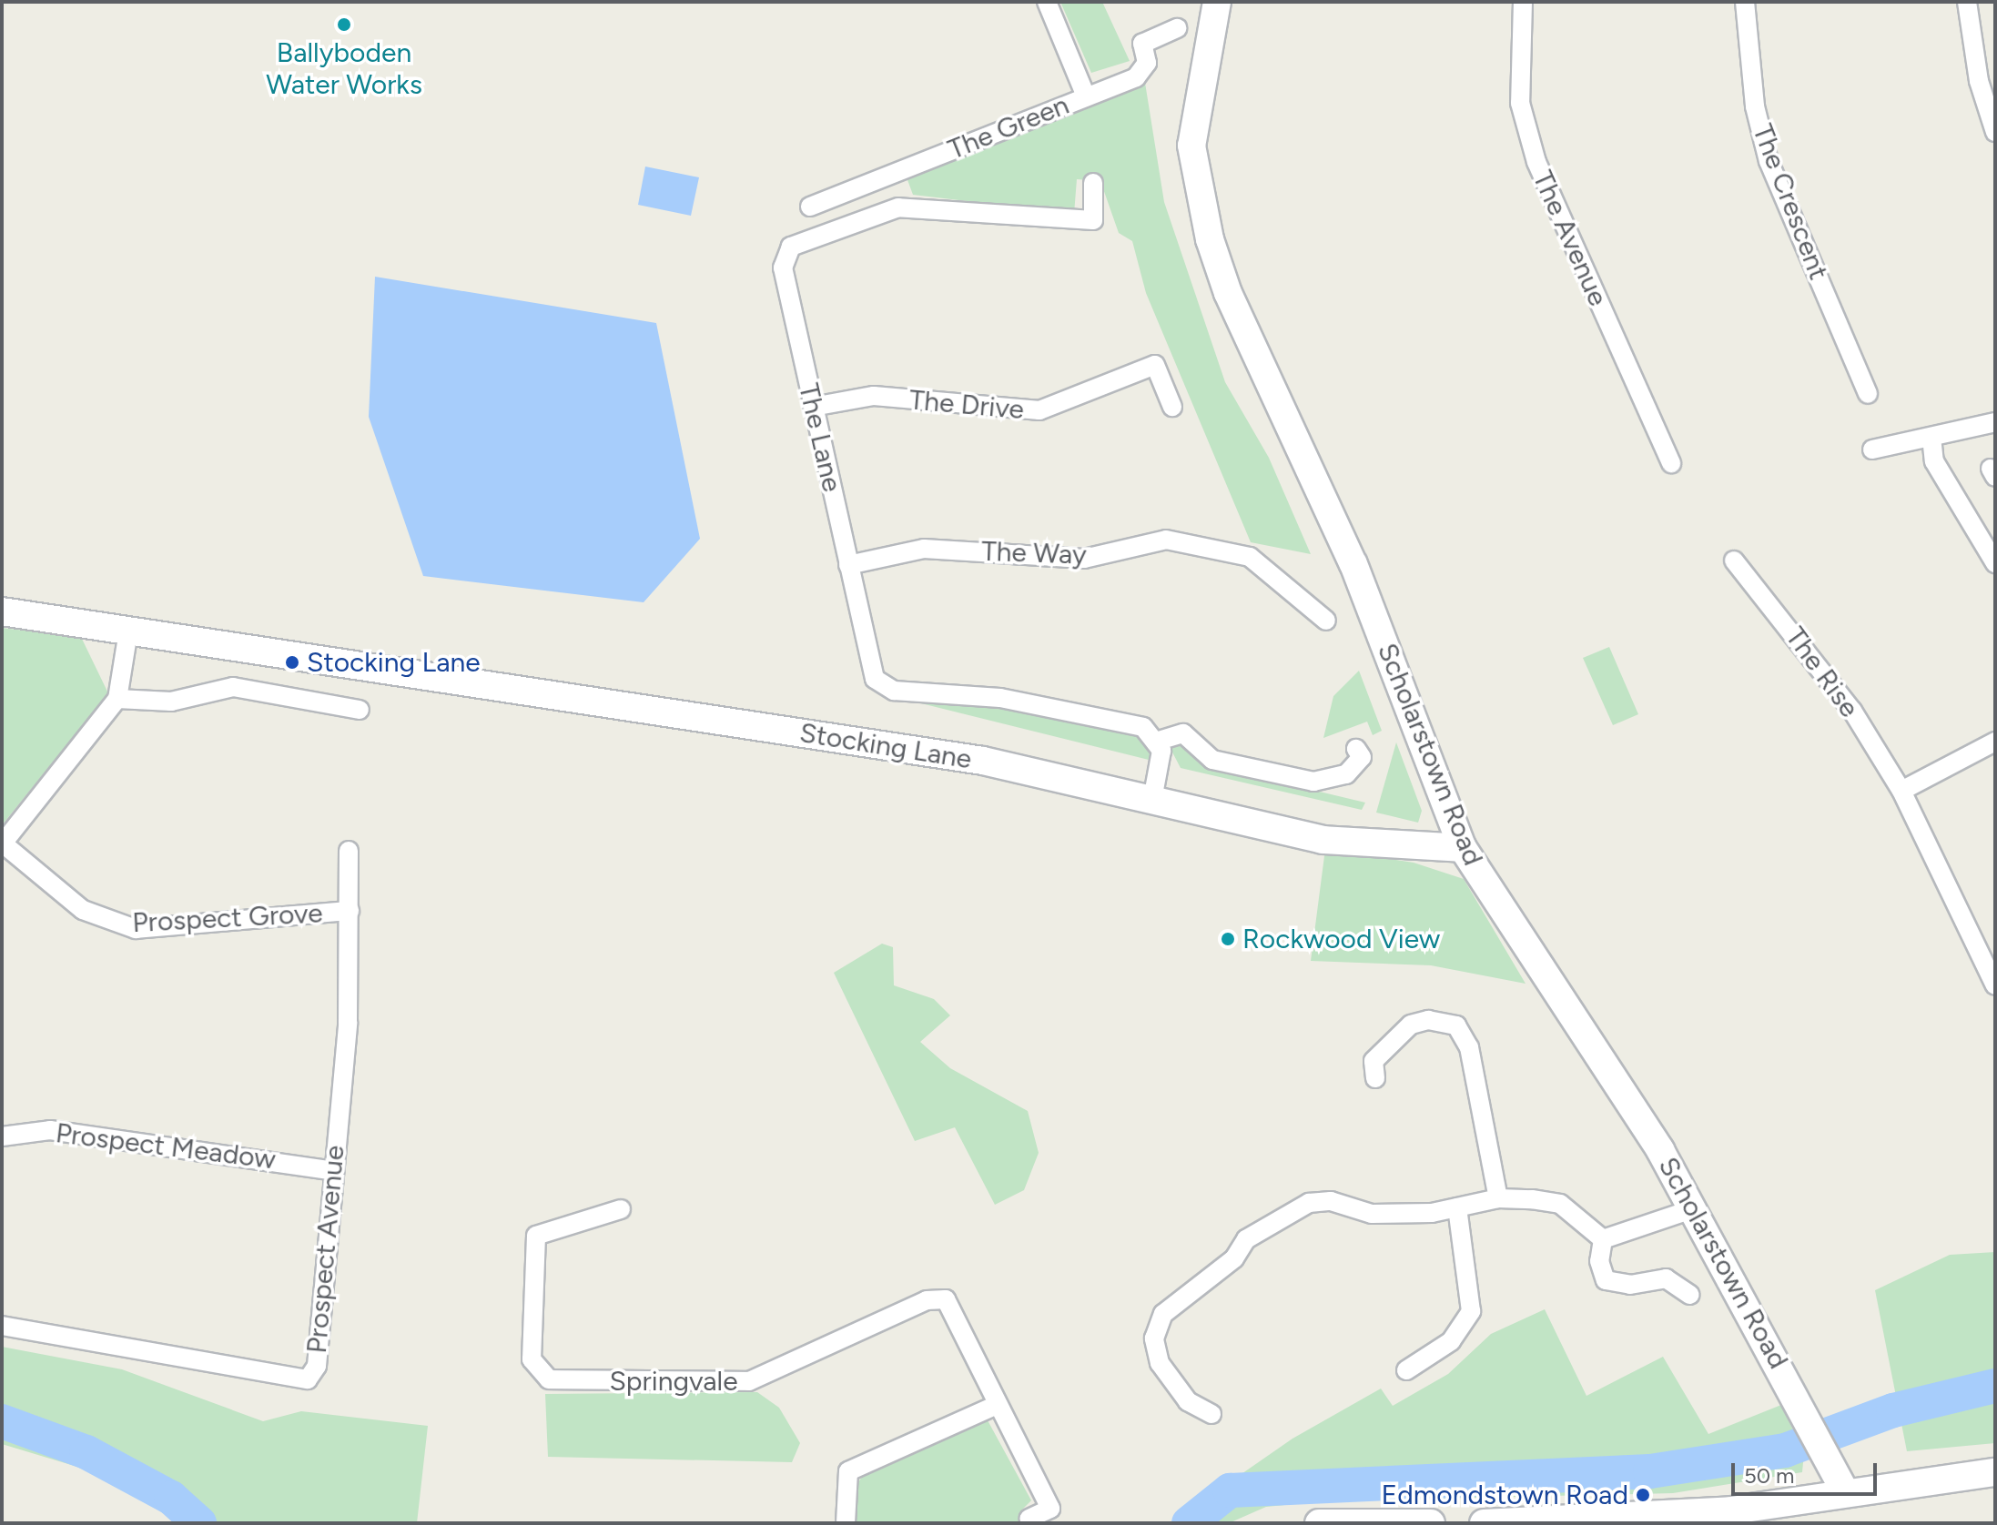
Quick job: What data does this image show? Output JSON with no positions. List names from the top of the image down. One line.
{"streets":{"main road":["Stocking Lane","Scholarstown Road"],"street":["The Green","The Crescent","The Avenue","The Drive","The Lane","The Way","The Rise","Prospect Grove","Prospect Meadow","Prospect Avenue","Springvale"]},"crossings":[["The Drive","The Lane"],["The Lane","The Way"],["Stocking Lane","Scholarstown Road"],["Prospect Grove","Prospect Avenue"],["Prospect Meadow","Prospect Avenue"]],"places":["Ballyboden Water Works","Stocking Lane","Rockwood View","Edmondstown Road"],"scale_bar":"50 m"}
